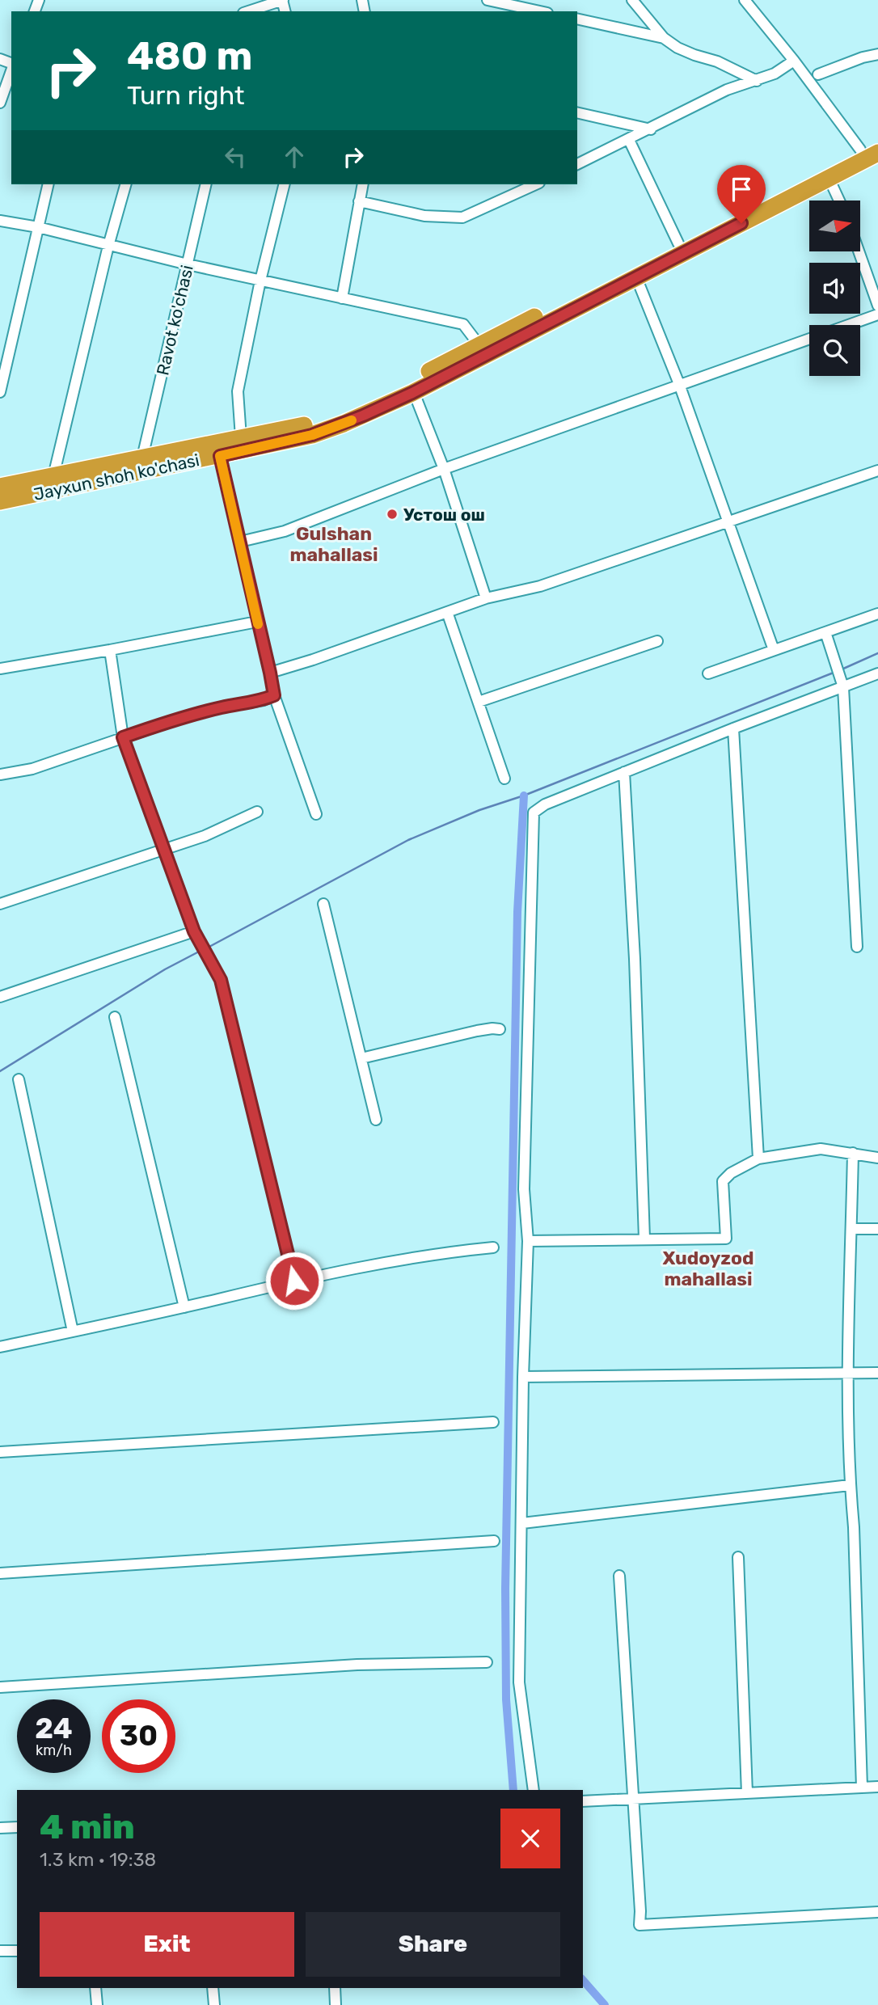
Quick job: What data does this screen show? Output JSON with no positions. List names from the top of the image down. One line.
{"streets":{"highway":["Jayxun shoh ko'chasi"],"street":["Ravot ko'chasi"]},"crossings":[["Ravot ko'chasi","Jayxun shoh ko'chasi"]],"districts":["Gulshan mahallasi","Xudoyzod mahallasi"],"places":["Устош ош"],"north":"right","page":{"turn":["480 m","Turn right"],"speed":"24 km/h","limit":"30","heading":["4 min","1.3 km · 19:38"],"buttons":["Exit","Share"]}}
